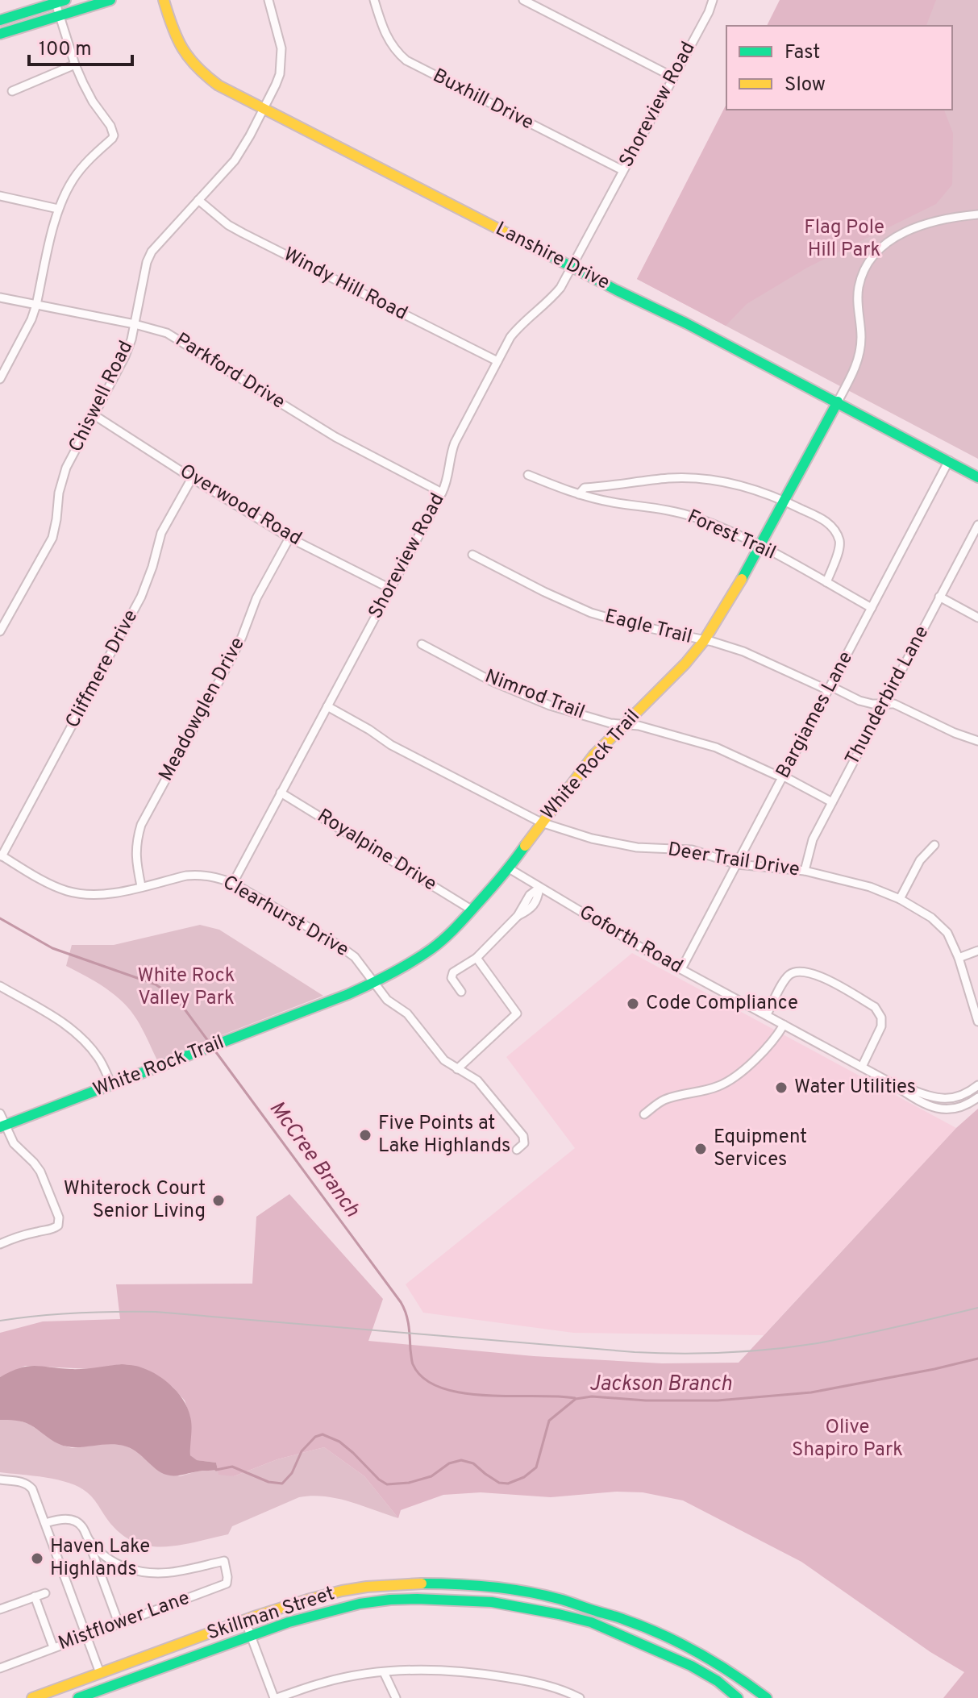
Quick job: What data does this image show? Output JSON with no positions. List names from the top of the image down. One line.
{"streets":{"street":["Buxhill Drive","Shoreview Road","Lanshire Drive","Windy Hill Road","Parkford Drive","Chiswell Road","Overwood Road","Forest Trail","Eagle Trail","Cliffmere Drive","Nimrod Trail","Thunderbird Lane","Meadowglen Drive","Bargiames Lane","White Rock Trail","Royalpine Drive","Deer Trail Drive","Clearhurst Drive","Goforth Road","Skillman Street","Mistflower Lane"]},"crossings":[["Buxhill Drive","Shoreview Road"],["Shoreview Road","Lanshire Drive"],["Shoreview Road","Windy Hill Road"],["Shoreview Road","Parkford Drive"],["Shoreview Road","Overwood Road"],["Shoreview Road","Royalpine Drive"],["Shoreview Road","Deer Trail Drive"],["Shoreview Road","Clearhurst Drive"],["Lanshire Drive","Chiswell Road"],["Lanshire Drive","Bargiames Lane"],["Lanshire Drive","White Rock Trail"],["Windy Hill Road","Chiswell Road"],["Parkford Drive","Chiswell Road"],["Chiswell Road","Overwood Road"],["Overwood Road","Cliffmere Drive"],["Overwood Road","Meadowglen Drive"],["Forest Trail","Bargiames Lane"],["Forest Trail","White Rock Trail"],["Eagle Trail","Thunderbird Lane"],["Eagle Trail","Bargiames Lane"],["Eagle Trail","White Rock Trail"],["Cliffmere Drive","Clearhurst Drive"],["Nimrod Trail","Thunderbird Lane"],["Nimrod Trail","Bargiames Lane"],["Nimrod Trail","White Rock Trail"],["Thunderbird Lane","Deer Trail Drive"],["Meadowglen Drive","Clearhurst Drive"],["Bargiames Lane","Deer Trail Drive"],["Bargiames Lane","Goforth Road"],["White Rock Trail","Royalpine Drive"],["White Rock Trail","Deer Trail Drive"],["White Rock Trail","Clearhurst Drive"],["White Rock Trail","Goforth Road"]],"water":["McCree Branch","Jackson Branch"],"parks":["Flag Pole Hill Park","White Rock Valley Park","Olive Shapiro Park"],"places":["Code Compliance","Water Utilities","Five Points at Lake Highlands","Equipment Services","Whiterock Court Senior Living","Haven Lake Highlands"],"legend":["Fast","Slow"],"scale_bar":"100 m"}
